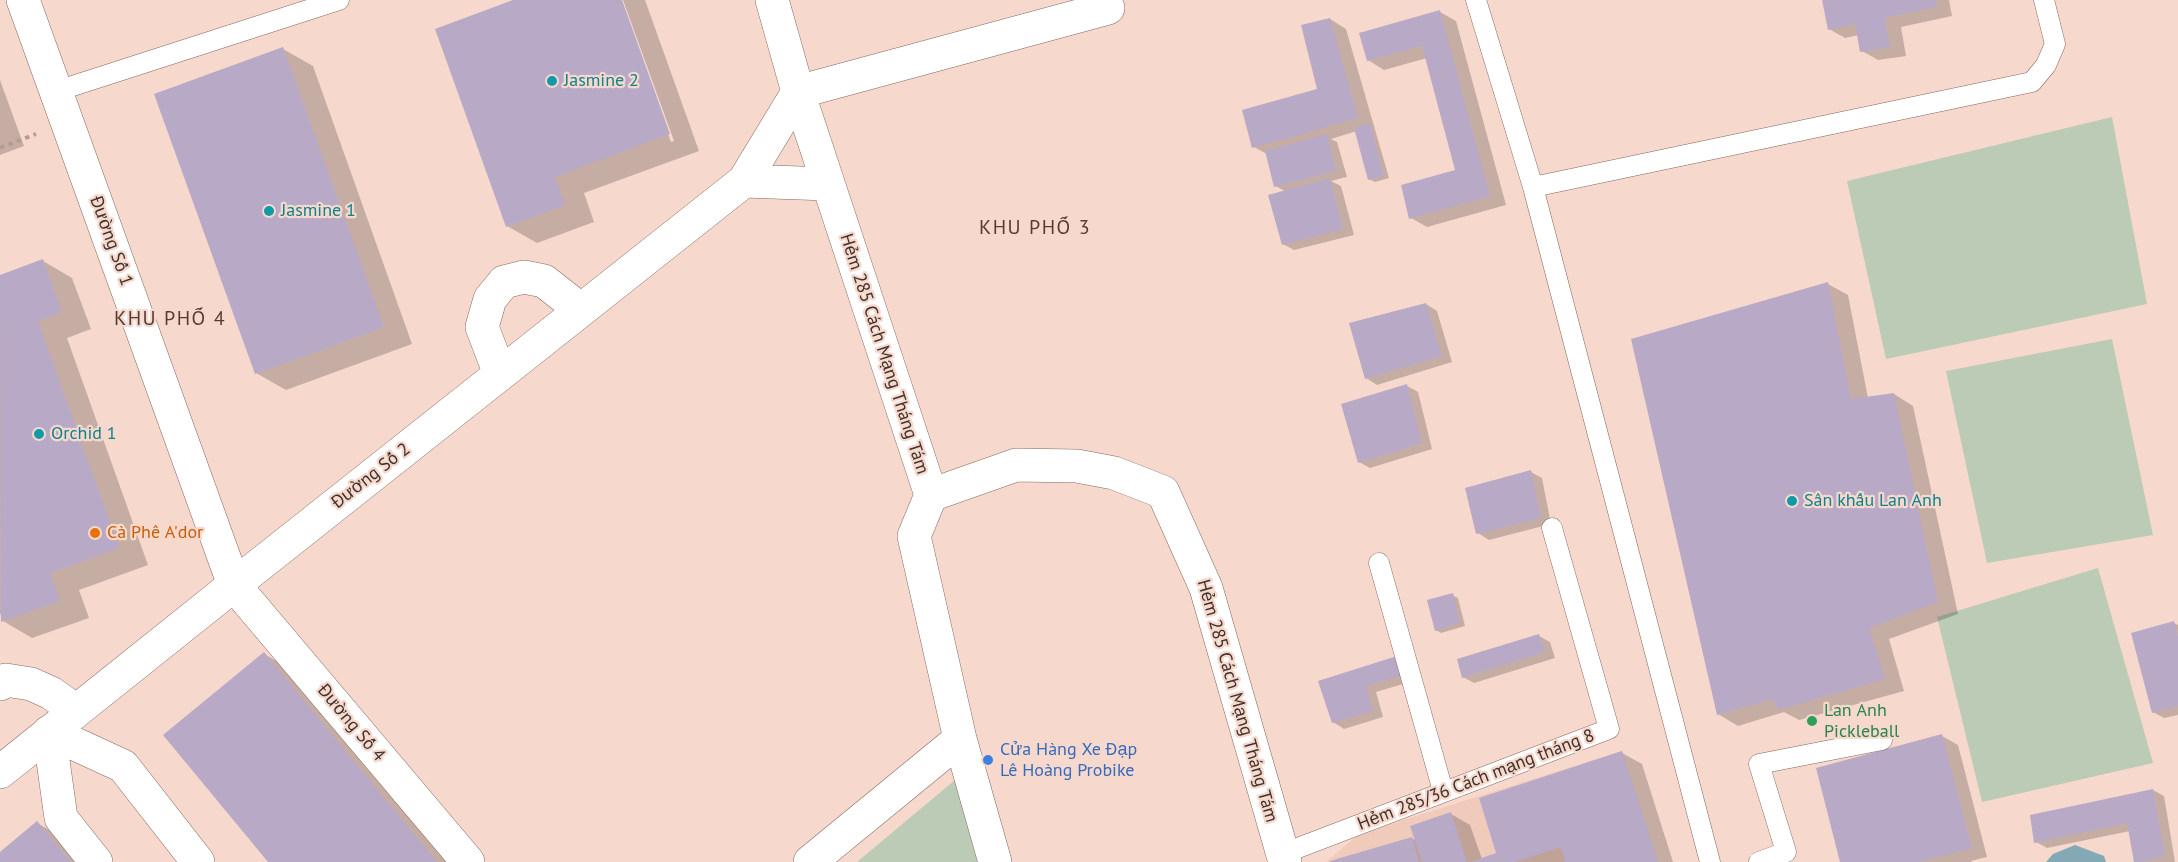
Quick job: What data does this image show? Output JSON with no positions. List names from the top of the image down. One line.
{"streets":{"street":["Đường Số 1","Hẻm 285 Cách Mạng Tháng Tám","Đường Số 2","Đường Số 4"],"lane":["Hẻm 285/36 Cách mạng tháng 8"]},"crossings":[["Đường Số 1","Đường Số 2"],["Đường Số 1","Đường Số 4"],["Hẻm 285 Cách Mạng Tháng Tám","Đường Số 2"],["Hẻm 285 Cách Mạng Tháng Tám","Hẻm 285/36 Cách mạng tháng 8"],["Đường Số 2","Đường Số 4"]],"districts":["KHU PHỐ 3","KHU PHỐ 4"],"places":["Jasmine 2","Jasmine 1","Orchid 1","Sân khấu Lan Anh","Cà Phê A'dor","Lan Anh Pickleball","Cửa Hàng Xe Đạp Lê Hoàng Probike"]}
